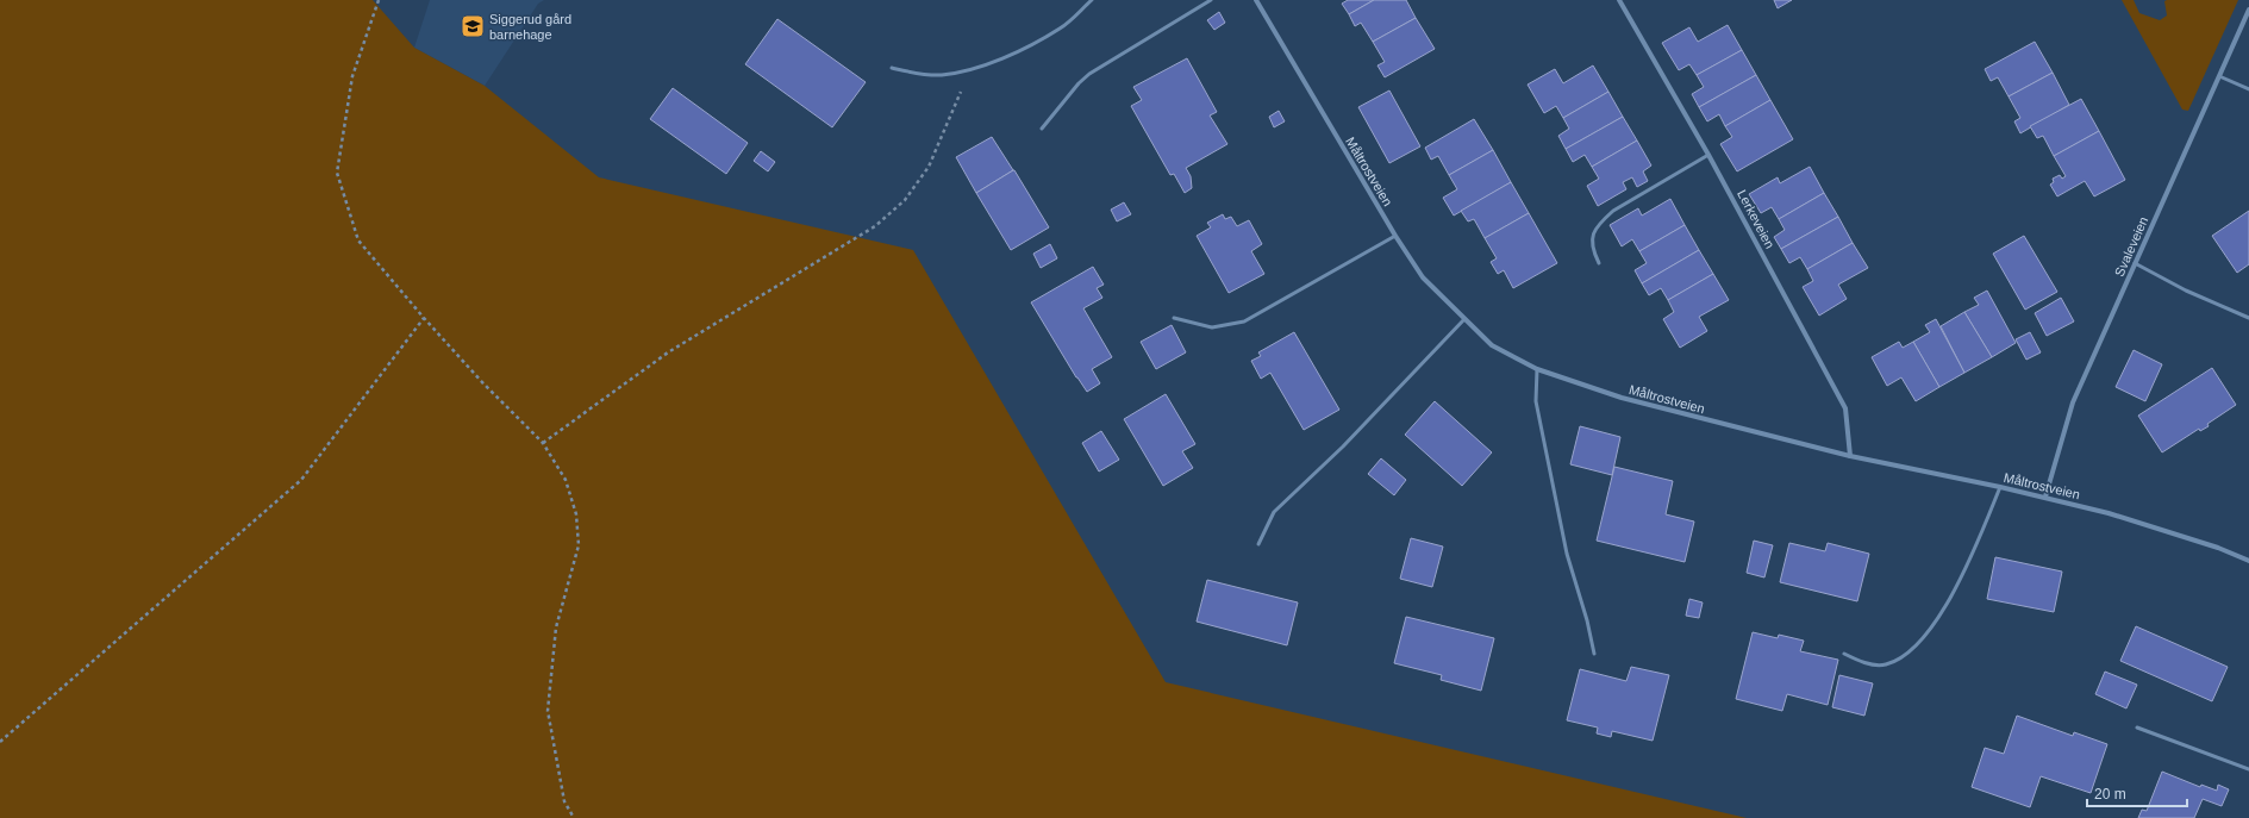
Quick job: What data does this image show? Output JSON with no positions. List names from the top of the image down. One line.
{"streets":{"street":["Måltrostveien","Lerkeveien","Svaleveien"]},"crossings":[["Måltrostveien","Lerkeveien"],["Måltrostveien","Svaleveien"]],"places":{"school or university":["Siggerud gård barnehage"]},"scale_bar":"20 m"}
